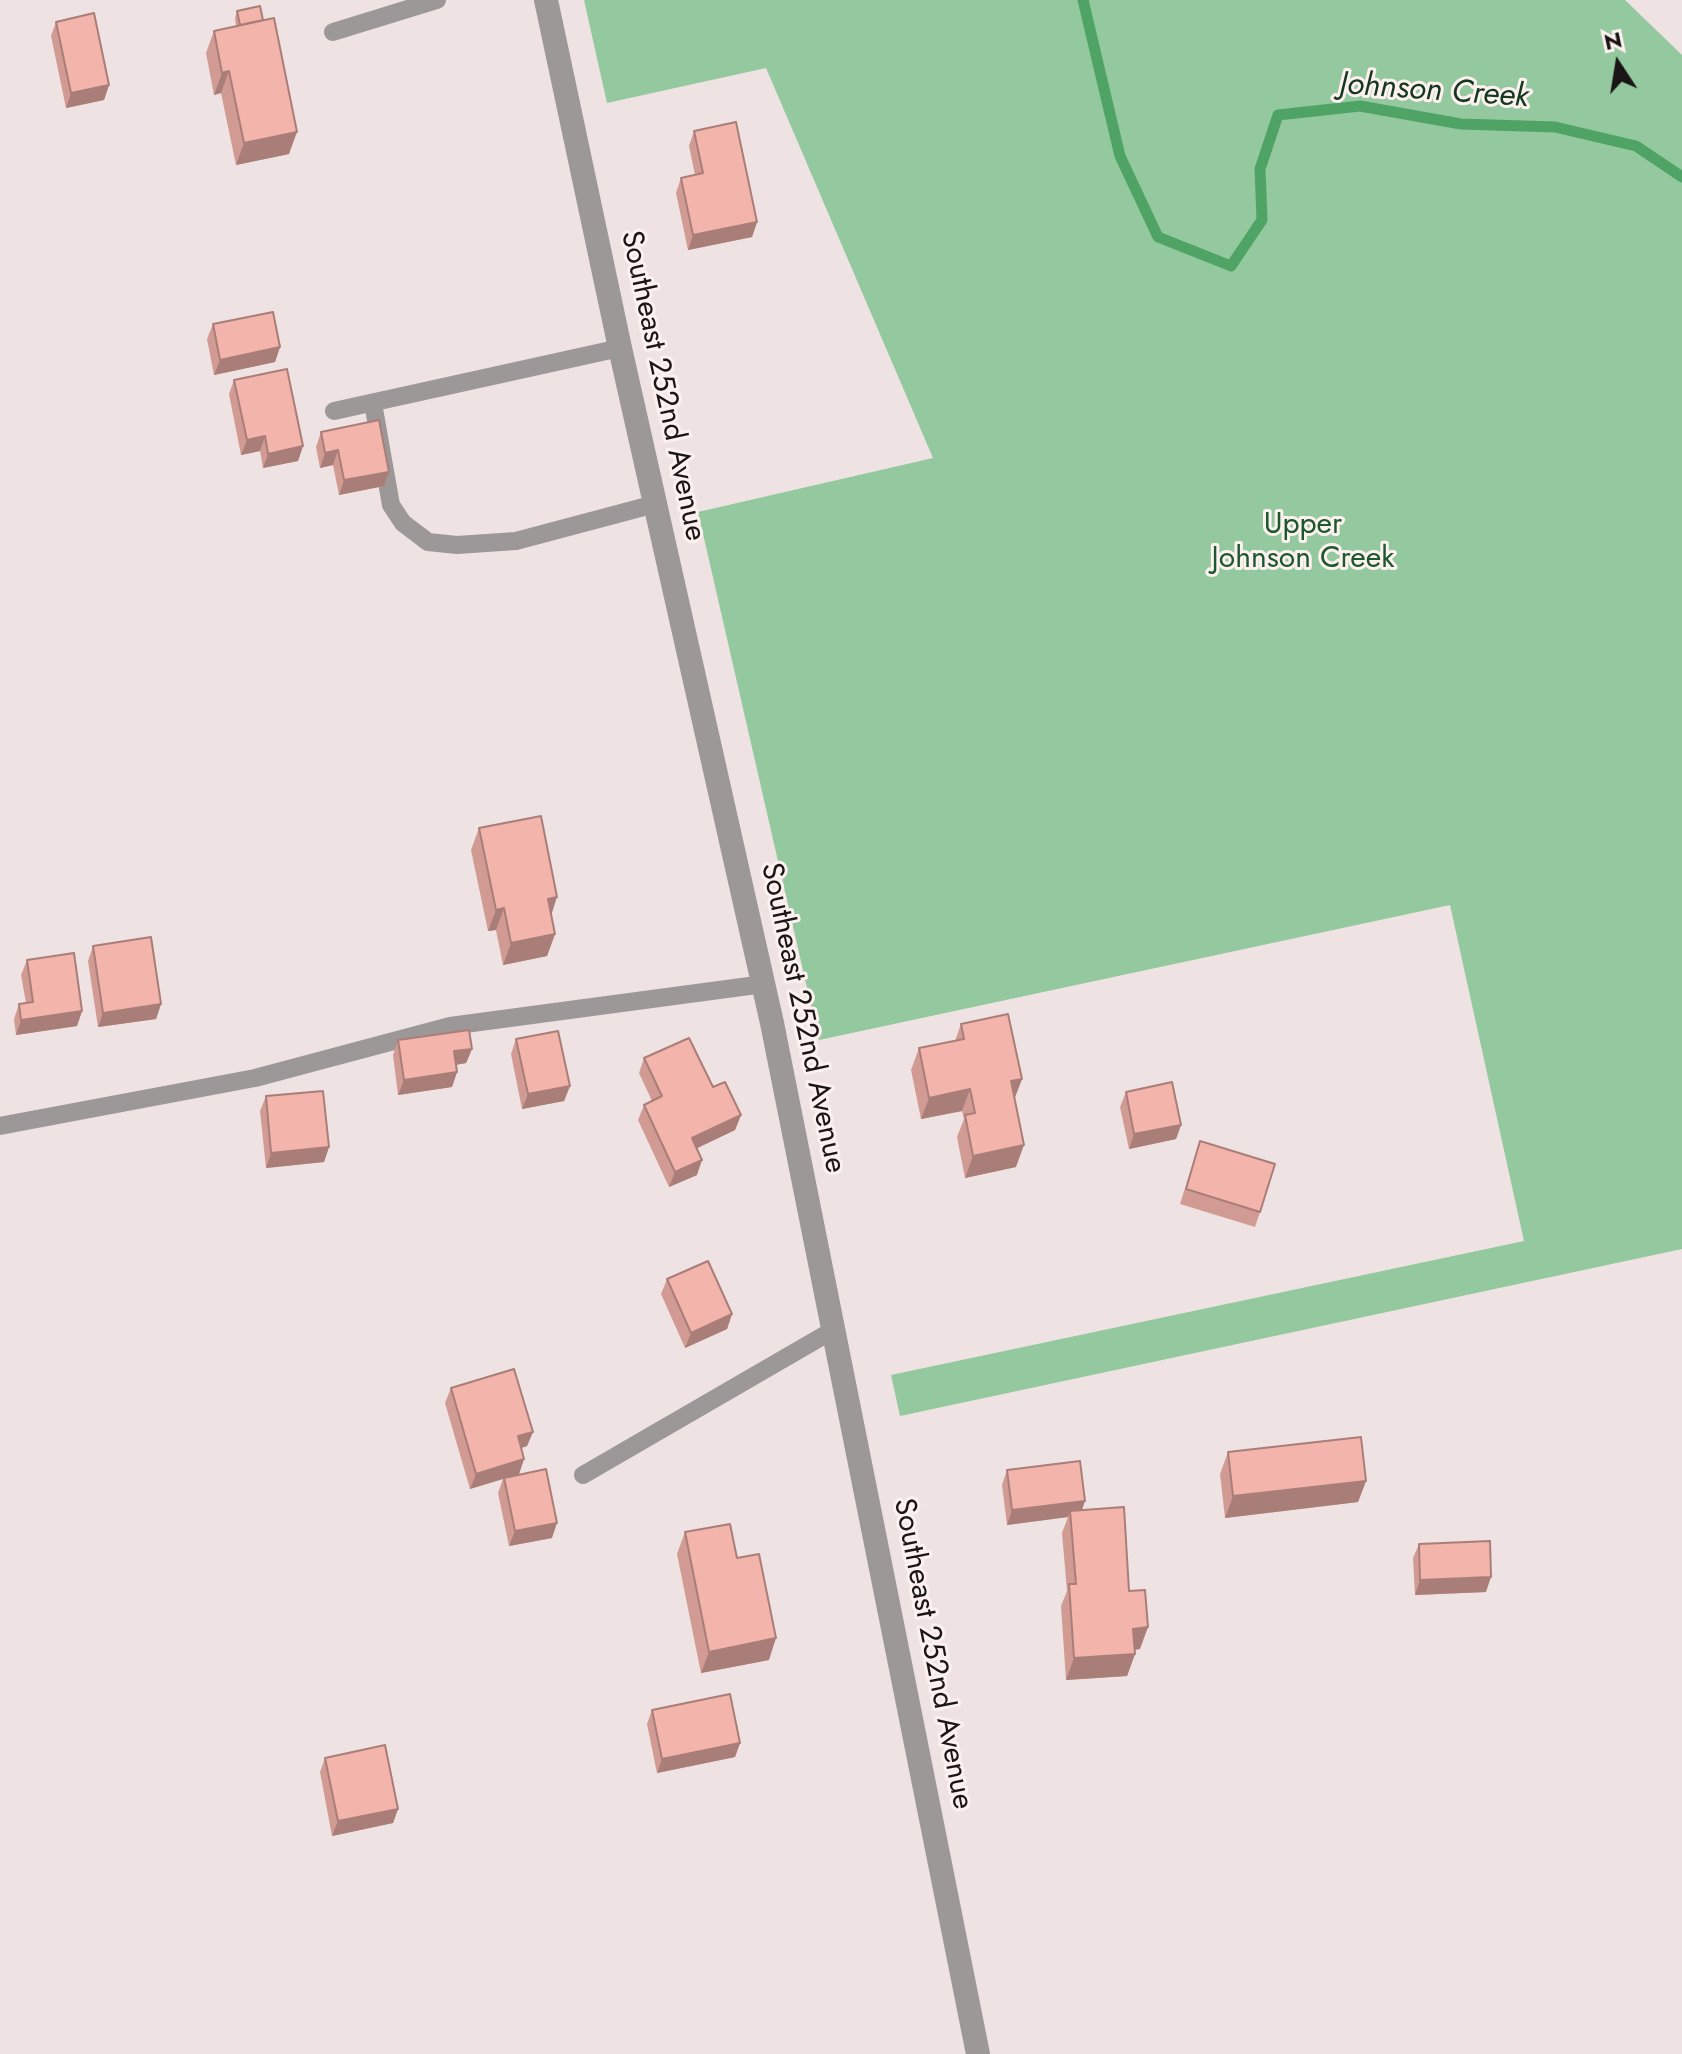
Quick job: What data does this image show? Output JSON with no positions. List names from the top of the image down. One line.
{"streets":{"street":["Southeast 252nd Avenue"]},"water":["Johnson Creek"],"parks":["Upper Johnson Creek"],"north":"top"}
